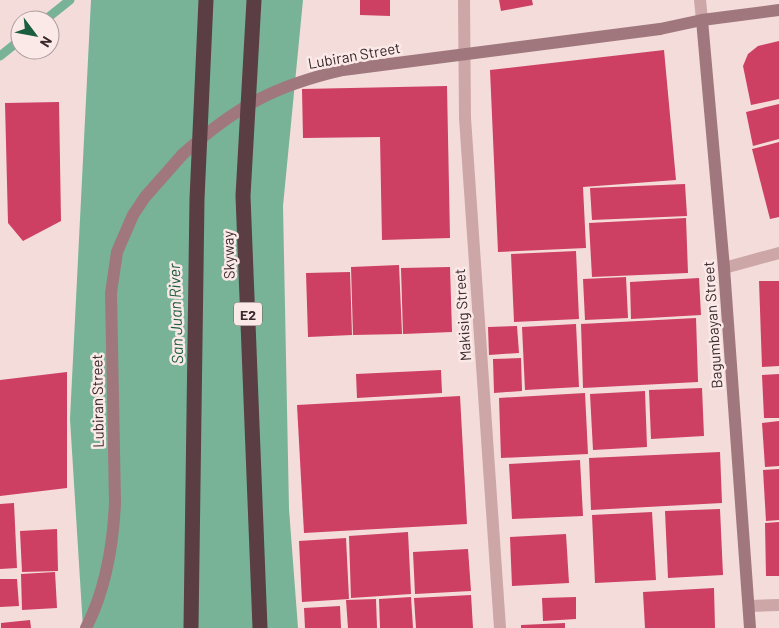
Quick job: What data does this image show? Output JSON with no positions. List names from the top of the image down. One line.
{"streets":{"highway":["Skyway","E2"],"main road":["Lubiran Street","Bagumbayan Street"],"street":["Makisig Street"]},"crossings":[["Lubiran Street","Bagumbayan Street"]],"water":["San Juan River"],"north":"bottom right"}
